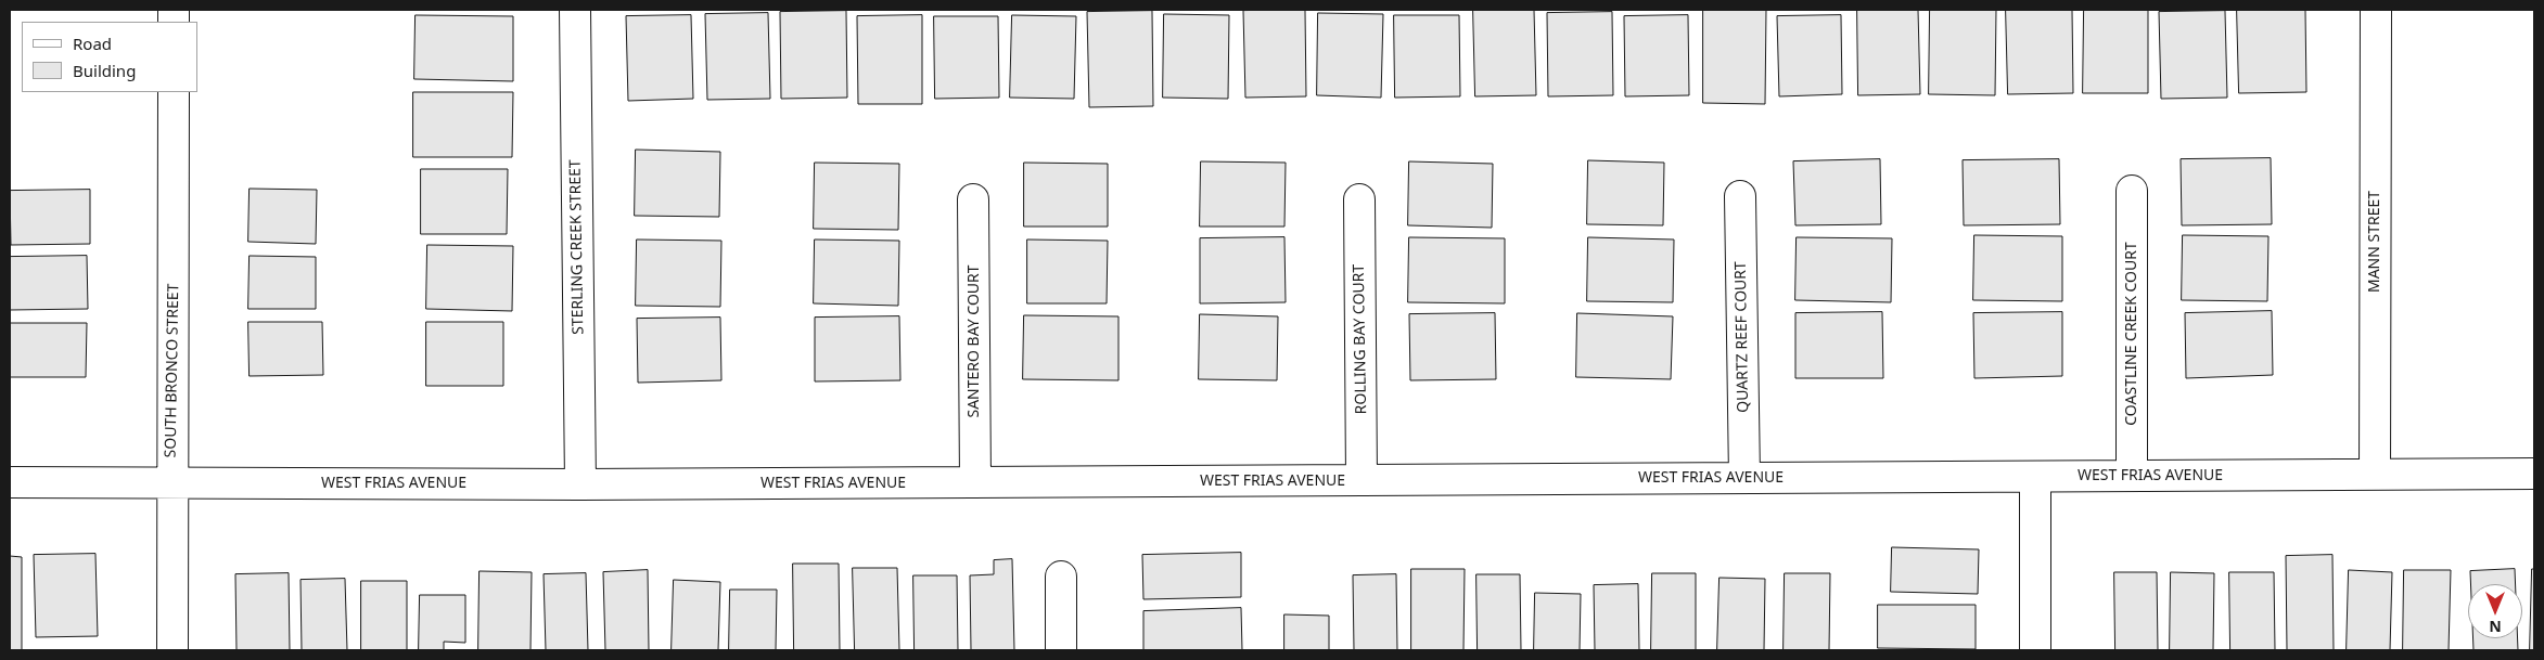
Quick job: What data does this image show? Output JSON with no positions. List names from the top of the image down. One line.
{"streets":{"street":["MANN STREET","STERLING CREEK STREET","COASTLINE CREEK COURT","QUARTZ REEF COURT","ROLLING BAY COURT","SANTERO BAY COURT","SOUTH BRONCO STREET","WEST FRIAS AVENUE"]},"crossings":[["MANN STREET","WEST FRIAS AVENUE"],["STERLING CREEK STREET","WEST FRIAS AVENUE"],["COASTLINE CREEK COURT","WEST FRIAS AVENUE"],["QUARTZ REEF COURT","WEST FRIAS AVENUE"],["ROLLING BAY COURT","WEST FRIAS AVENUE"],["SANTERO BAY COURT","WEST FRIAS AVENUE"],["SOUTH BRONCO STREET","WEST FRIAS AVENUE"]],"legend":["Road","Building"],"north":"bottom"}
